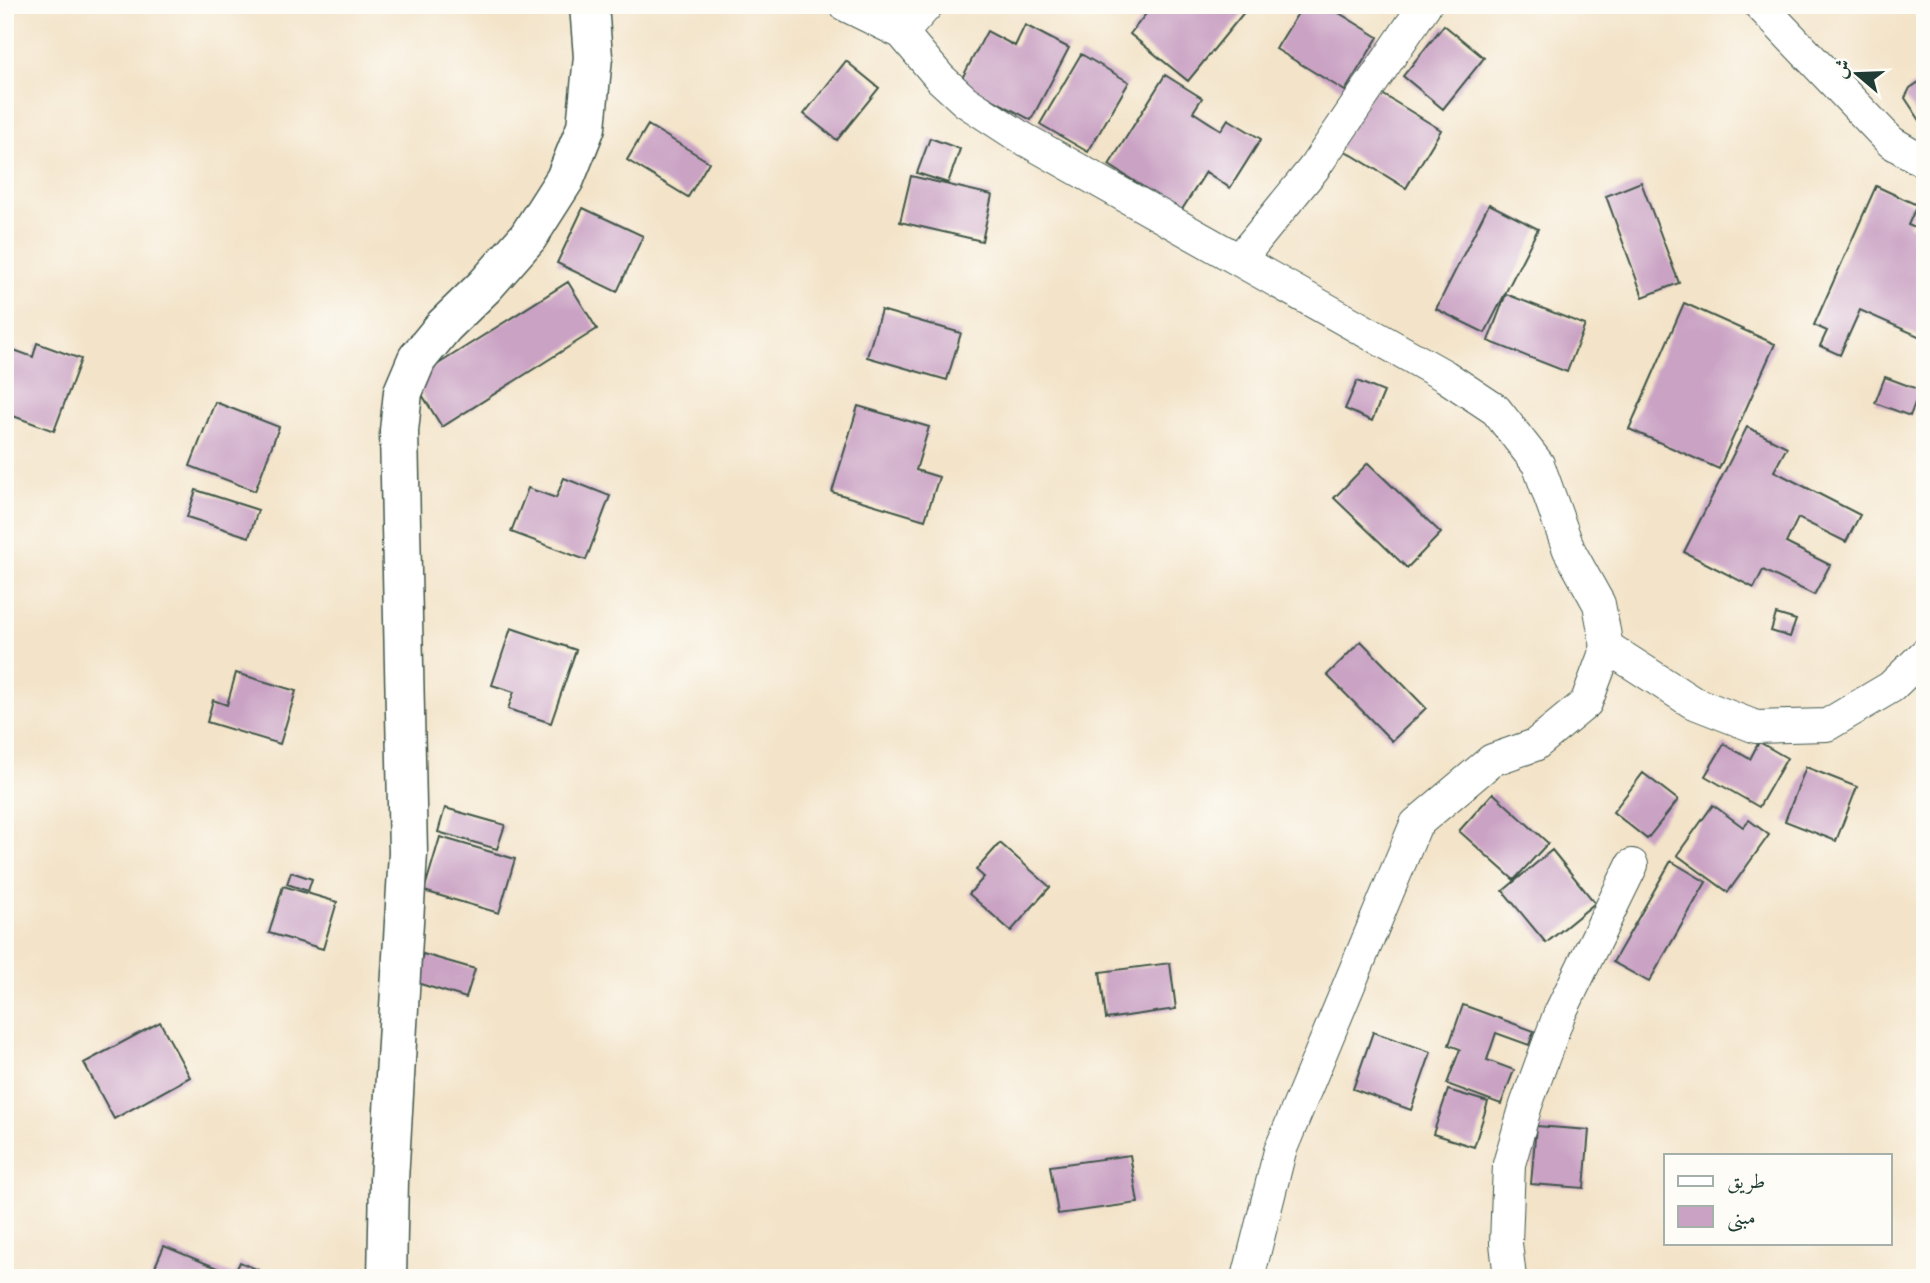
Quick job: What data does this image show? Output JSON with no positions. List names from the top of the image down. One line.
{"legend":["طريق","مبنى"],"north":"left"}
